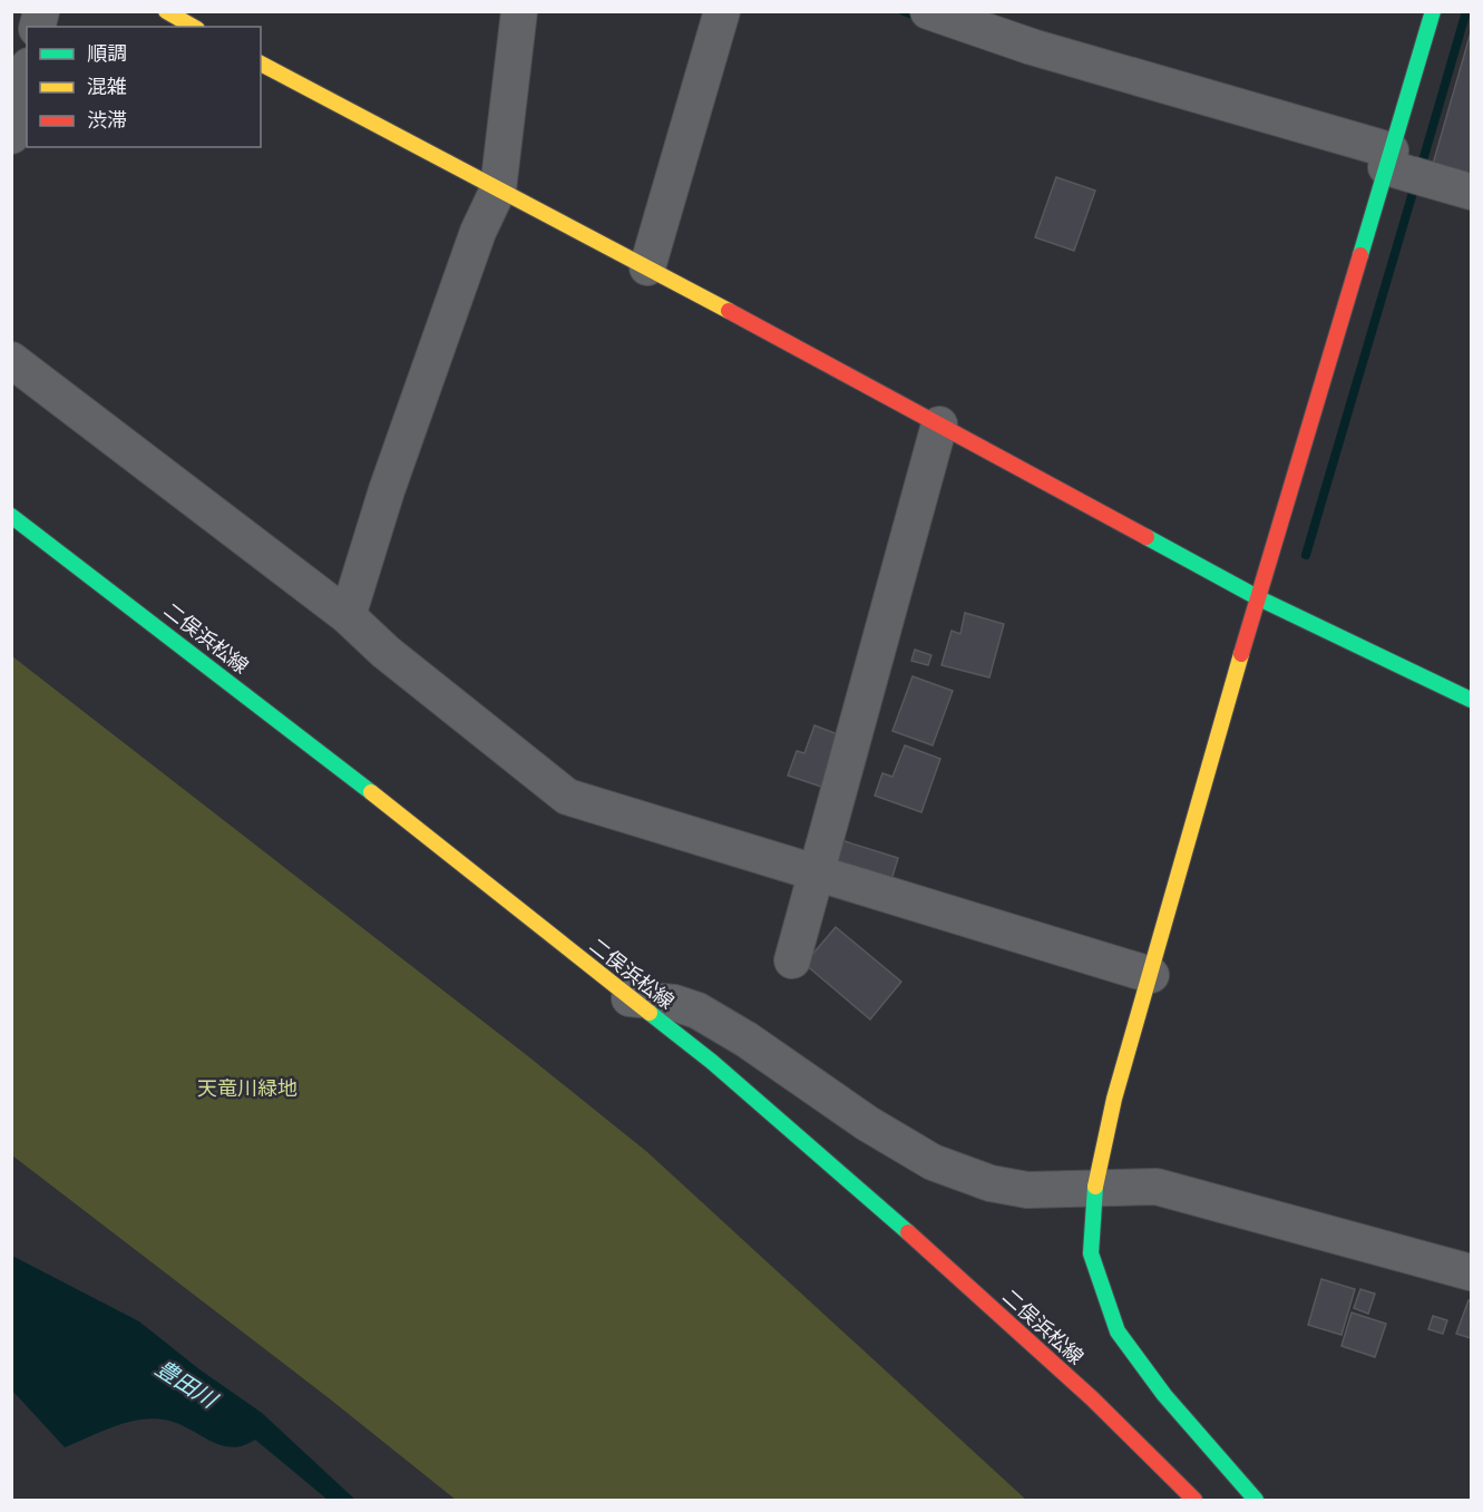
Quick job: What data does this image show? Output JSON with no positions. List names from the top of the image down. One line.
{"streets":{"street":["二俣浜松線"]},"water":["豊田川"],"parks":["天竜川緑地"],"legend":["順調","混雑","渋滞"]}
